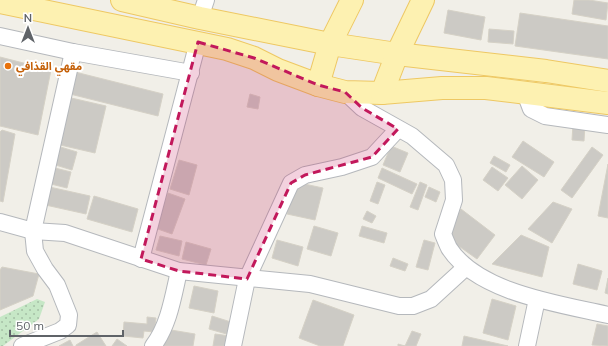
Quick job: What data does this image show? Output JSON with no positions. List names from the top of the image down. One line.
{"places":["مقهي القذافي"],"scale_bar":"50 m","north":"top"}
